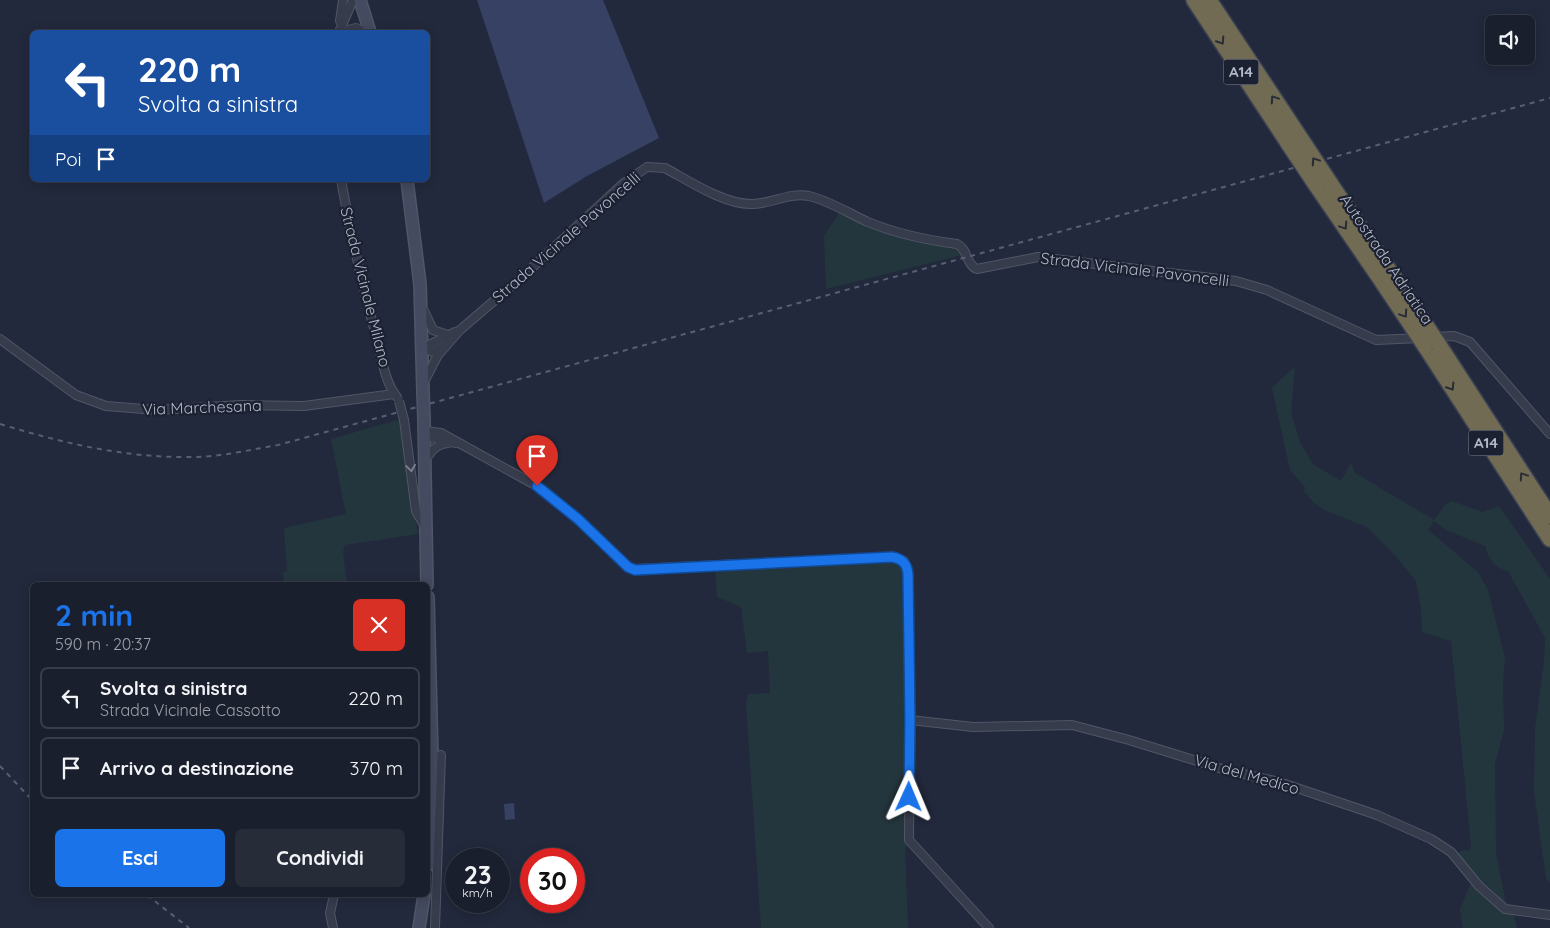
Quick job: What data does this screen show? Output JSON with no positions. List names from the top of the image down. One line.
{"streets":{"highway":["A14","Autostrada Adriatica"],"street":["Strada Vicinale Pavoncelli","Strada Vicinale Milano","Via Marchesana","Via del Medico"]},"crossings":[["Strada Vicinale Milano","Via Marchesana"]],"one_way":["Strada Vicinale Milano"],"page":{"turn":["220 m","Svolta a sinistra"],"then":"Poi","heading":["2 min","590 m · 20:37"],"list":[{"name":"Svolta a sinistra","note":"Strada Vicinale Cassotto","value":"220 m"},{"name":"Arrivo a destinazione","value":"370 m"}],"buttons":["Esci","Condividi"],"speed":"23 km/h","limit":"30"}}
